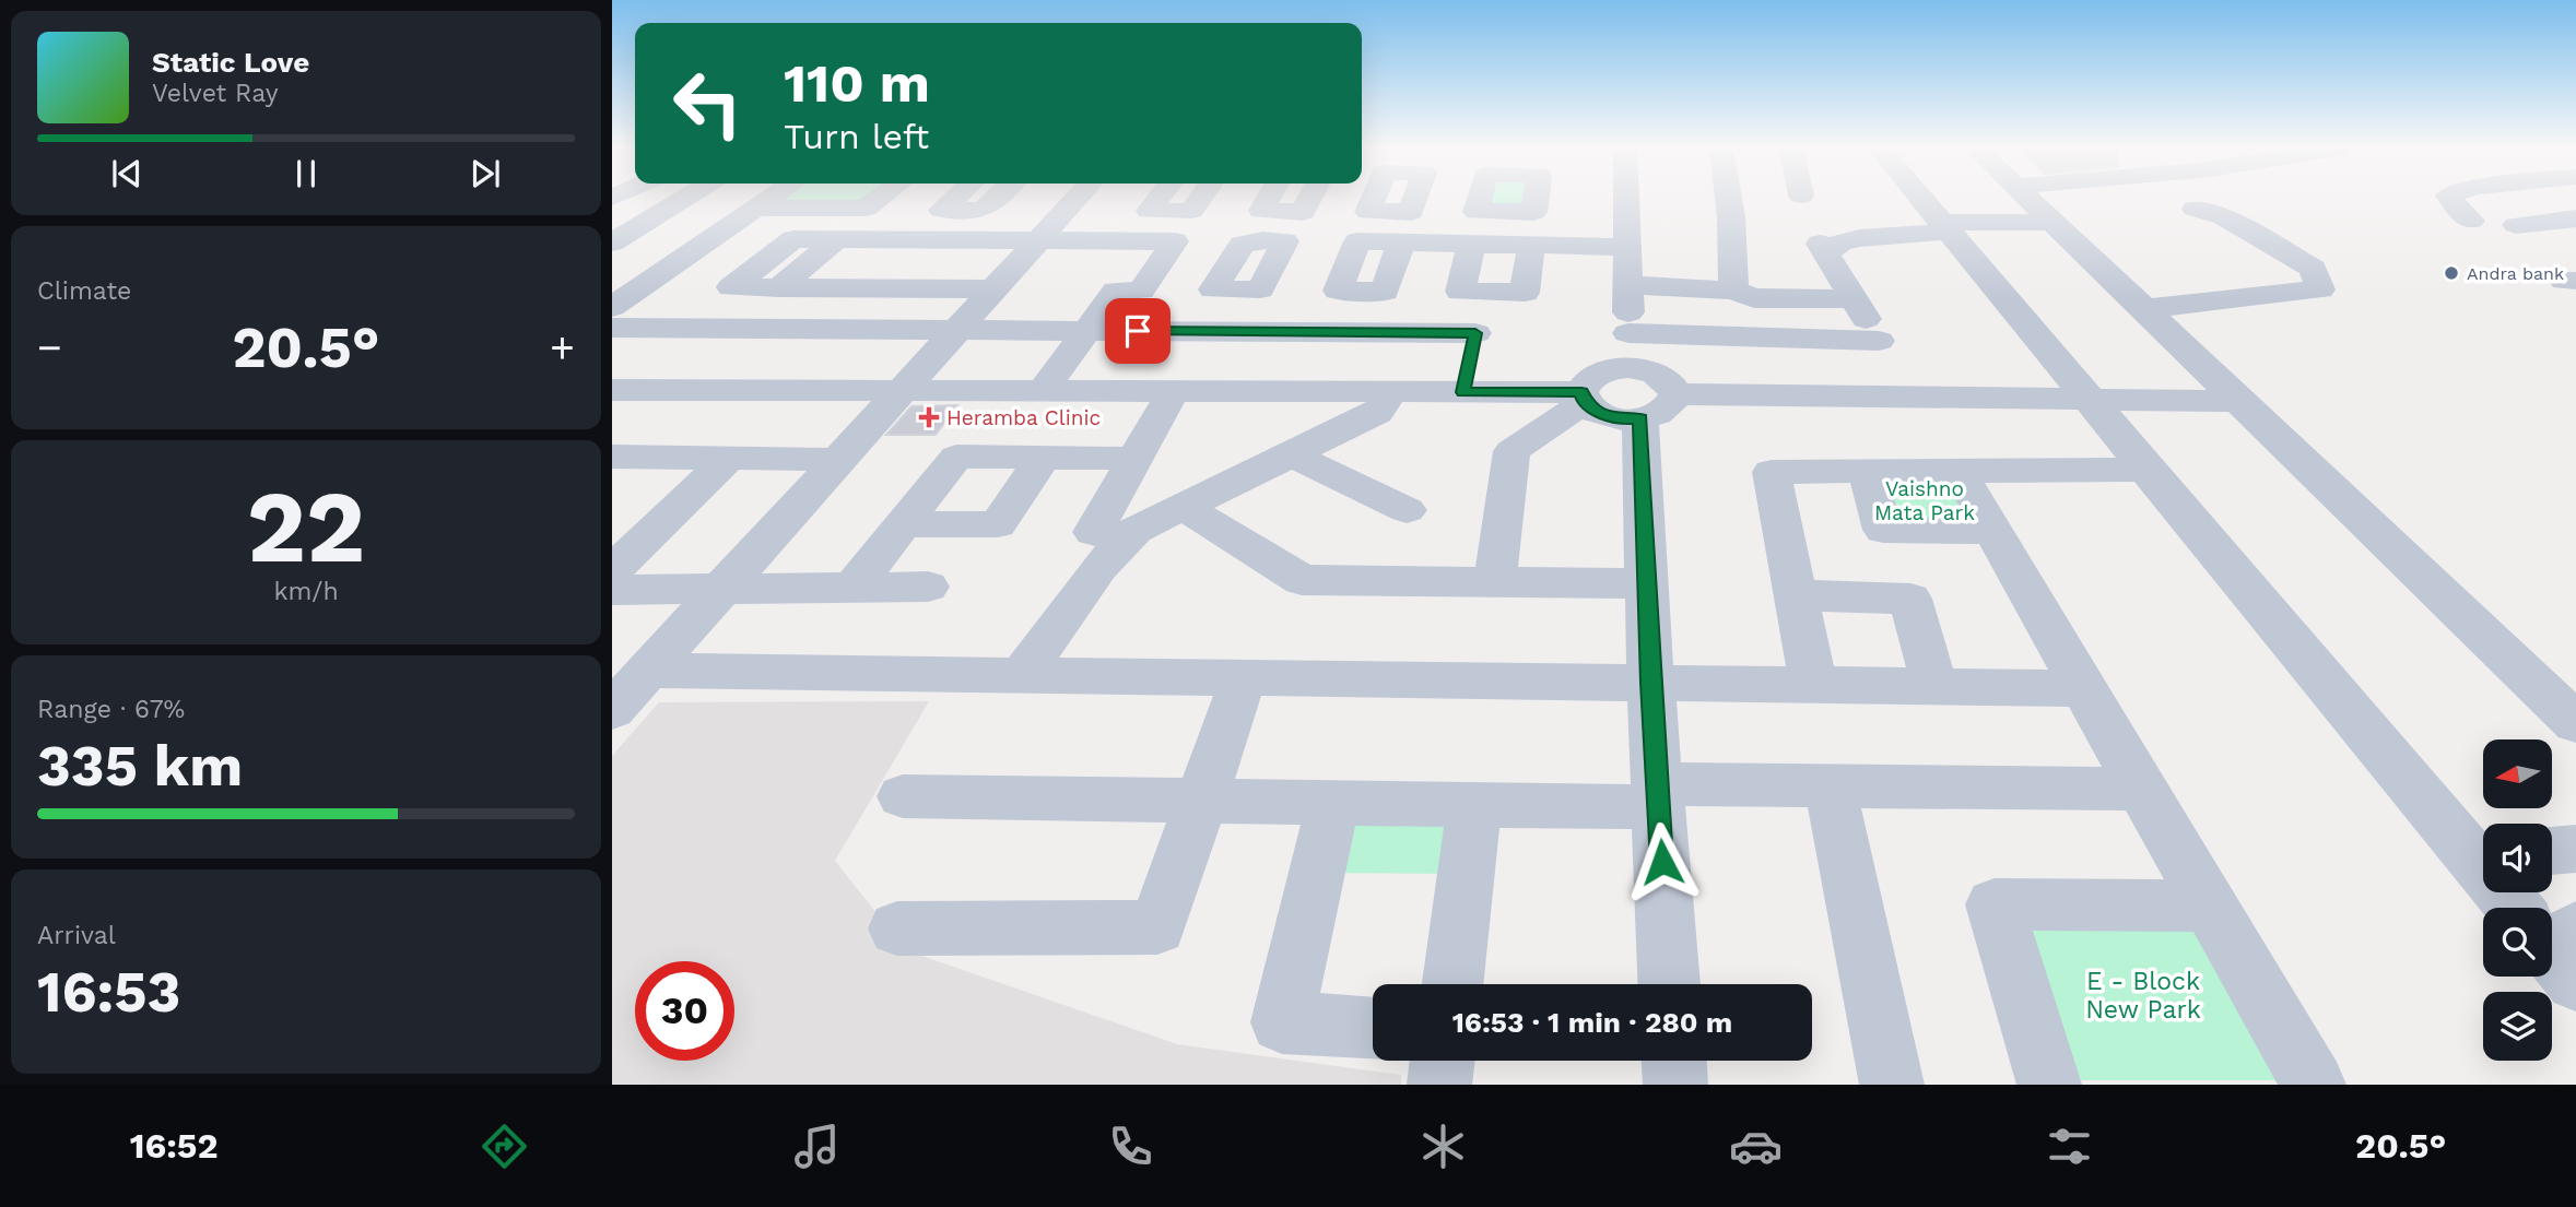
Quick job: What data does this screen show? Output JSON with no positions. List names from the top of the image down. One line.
{"parks":["Vaishno Mata Park","E - Block New Park"],"places":{"other":["Andra bank"],"health":["Heramba Clinic"]},"north":"left","page":{"turn":["110 m","Turn left"],"song":["Static Love","Velvet Ray"],"tile":["Climate",["22","km/h"],["Range · 67%","335 km"],["Arrival","16:53"]],"heat":["−","20.5°","+"],"limit":"30","trip":"16:53 · 1 min · 280 m","tabs":["16:52","20.5°"]}}
